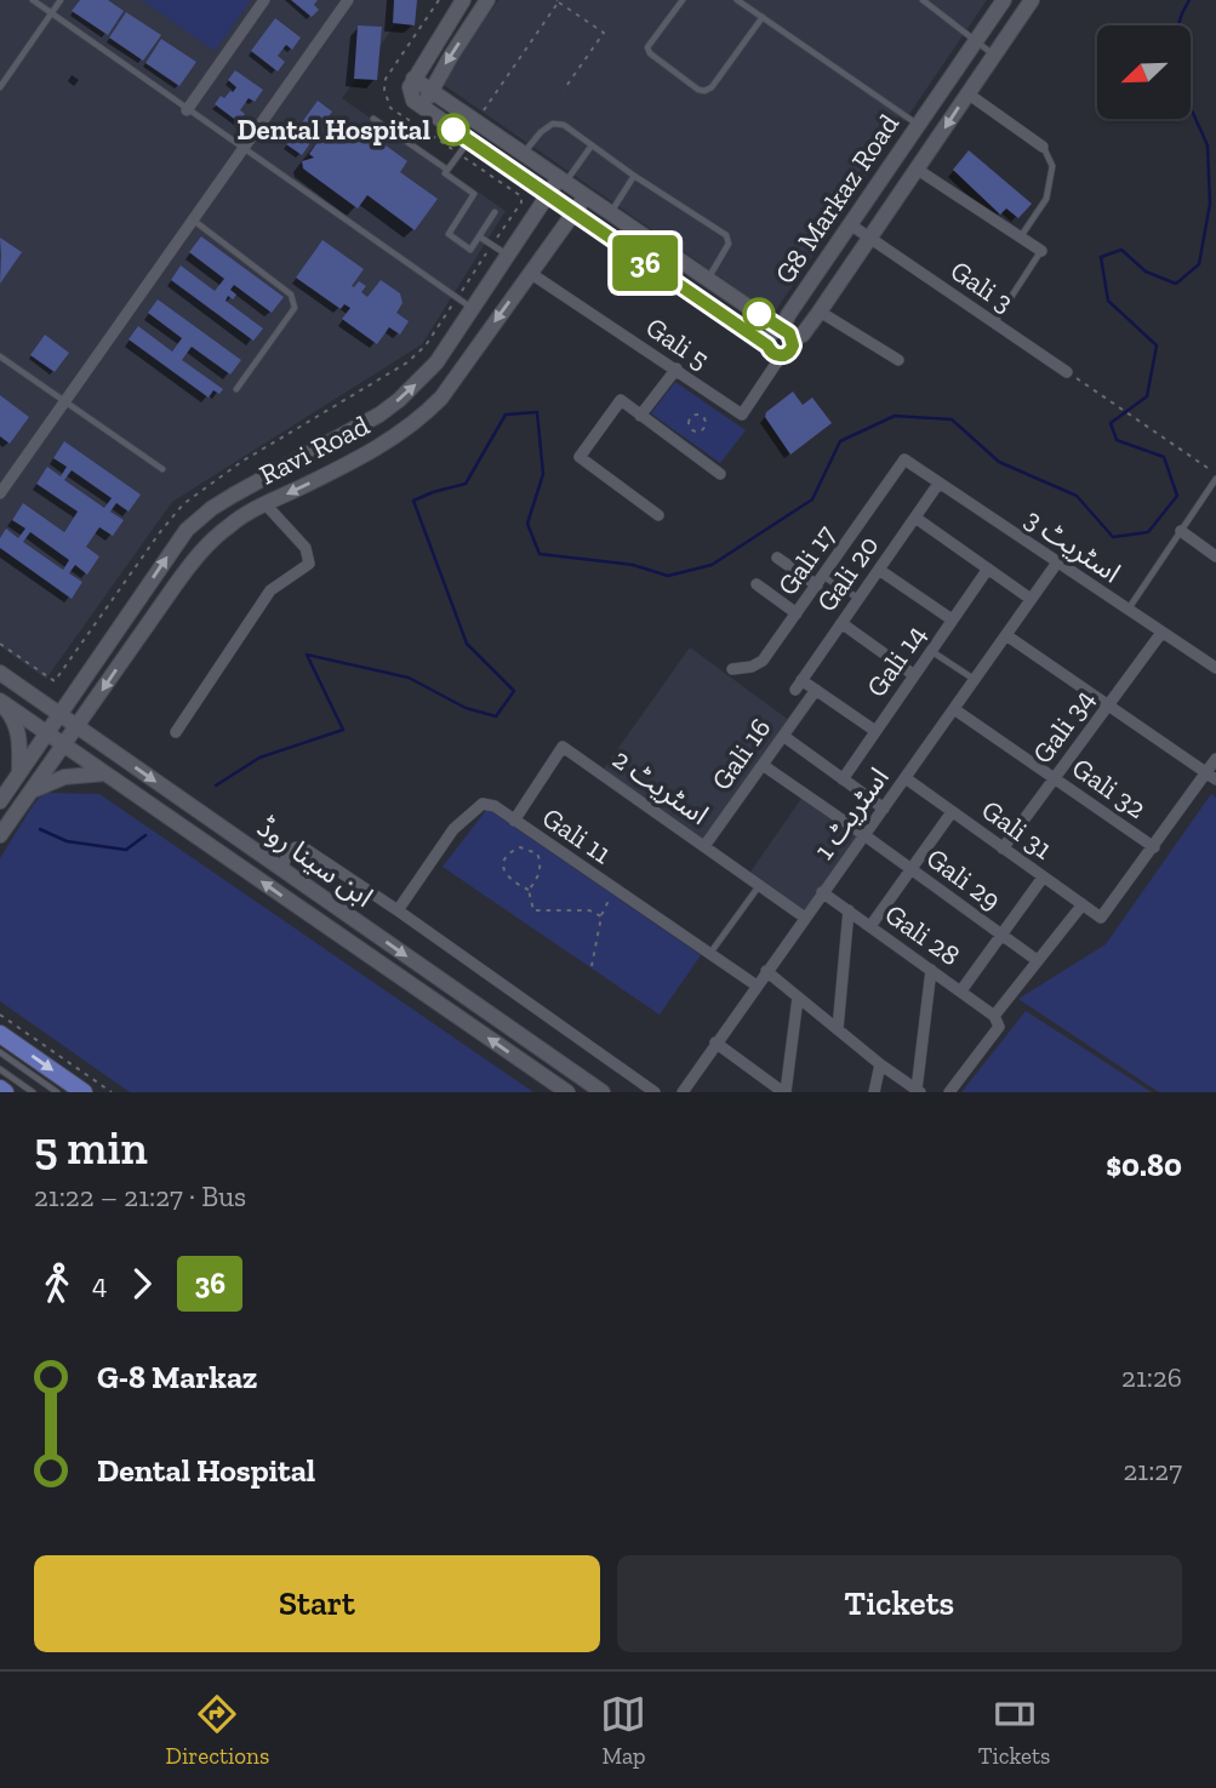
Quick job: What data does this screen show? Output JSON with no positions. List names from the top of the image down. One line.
{"streets":{"street":["G8 Markaz Road","Gali 3","Gali 5","Ravi Road","اسٹریٹ 3","Gali 17","Gali 20","Gali 14","Gali 34","Gali 16","اسٹریٹ 2","Gali 32","اسٹریٹ 1","Gali 31","Gali 11","ابن سینا روڈ","Gali 29","Gali 28"]},"crossings":[["G8 Markaz Road","Gali 3"],["G8 Markaz Road","Ravi Road"],["Gali 5","Ravi Road"],["Ravi Road","ابن سینا روڈ"],["اسٹریٹ 3","Gali 17"],["اسٹریٹ 3","Gali 20"],["اسٹریٹ 3","Gali 34"],["اسٹریٹ 3","اسٹریٹ 1"],["Gali 20","Gali 16"],["Gali 34","Gali 32"],["Gali 34","Gali 31"],["Gali 16","اسٹریٹ 2"],["Gali 16","Gali 29"],["اسٹریٹ 2","اسٹریٹ 1"],["اسٹریٹ 2","Gali 11"],["Gali 32","اسٹریٹ 1"],["Gali 32","Gali 31"],["اسٹریٹ 1","Gali 31"],["اسٹریٹ 1","Gali 11"],["اسٹریٹ 1","Gali 29"],["اسٹریٹ 1","Gali 28"]],"places":["Dental Hospital"],"lines":["bus line 36"],"north":"bottom left","page":{"on_map":"36","heading":["5 min","21:22 – 21:27 · Bus","$0.80"],"legs":["4","36"],"list":[{"name":"G-8 Markaz","value":"21:26"},{"name":"Dental Hospital","value":"21:27"}],"buttons":["Start","Tickets"],"tabs":["Directions","Map","Tickets"]}}
